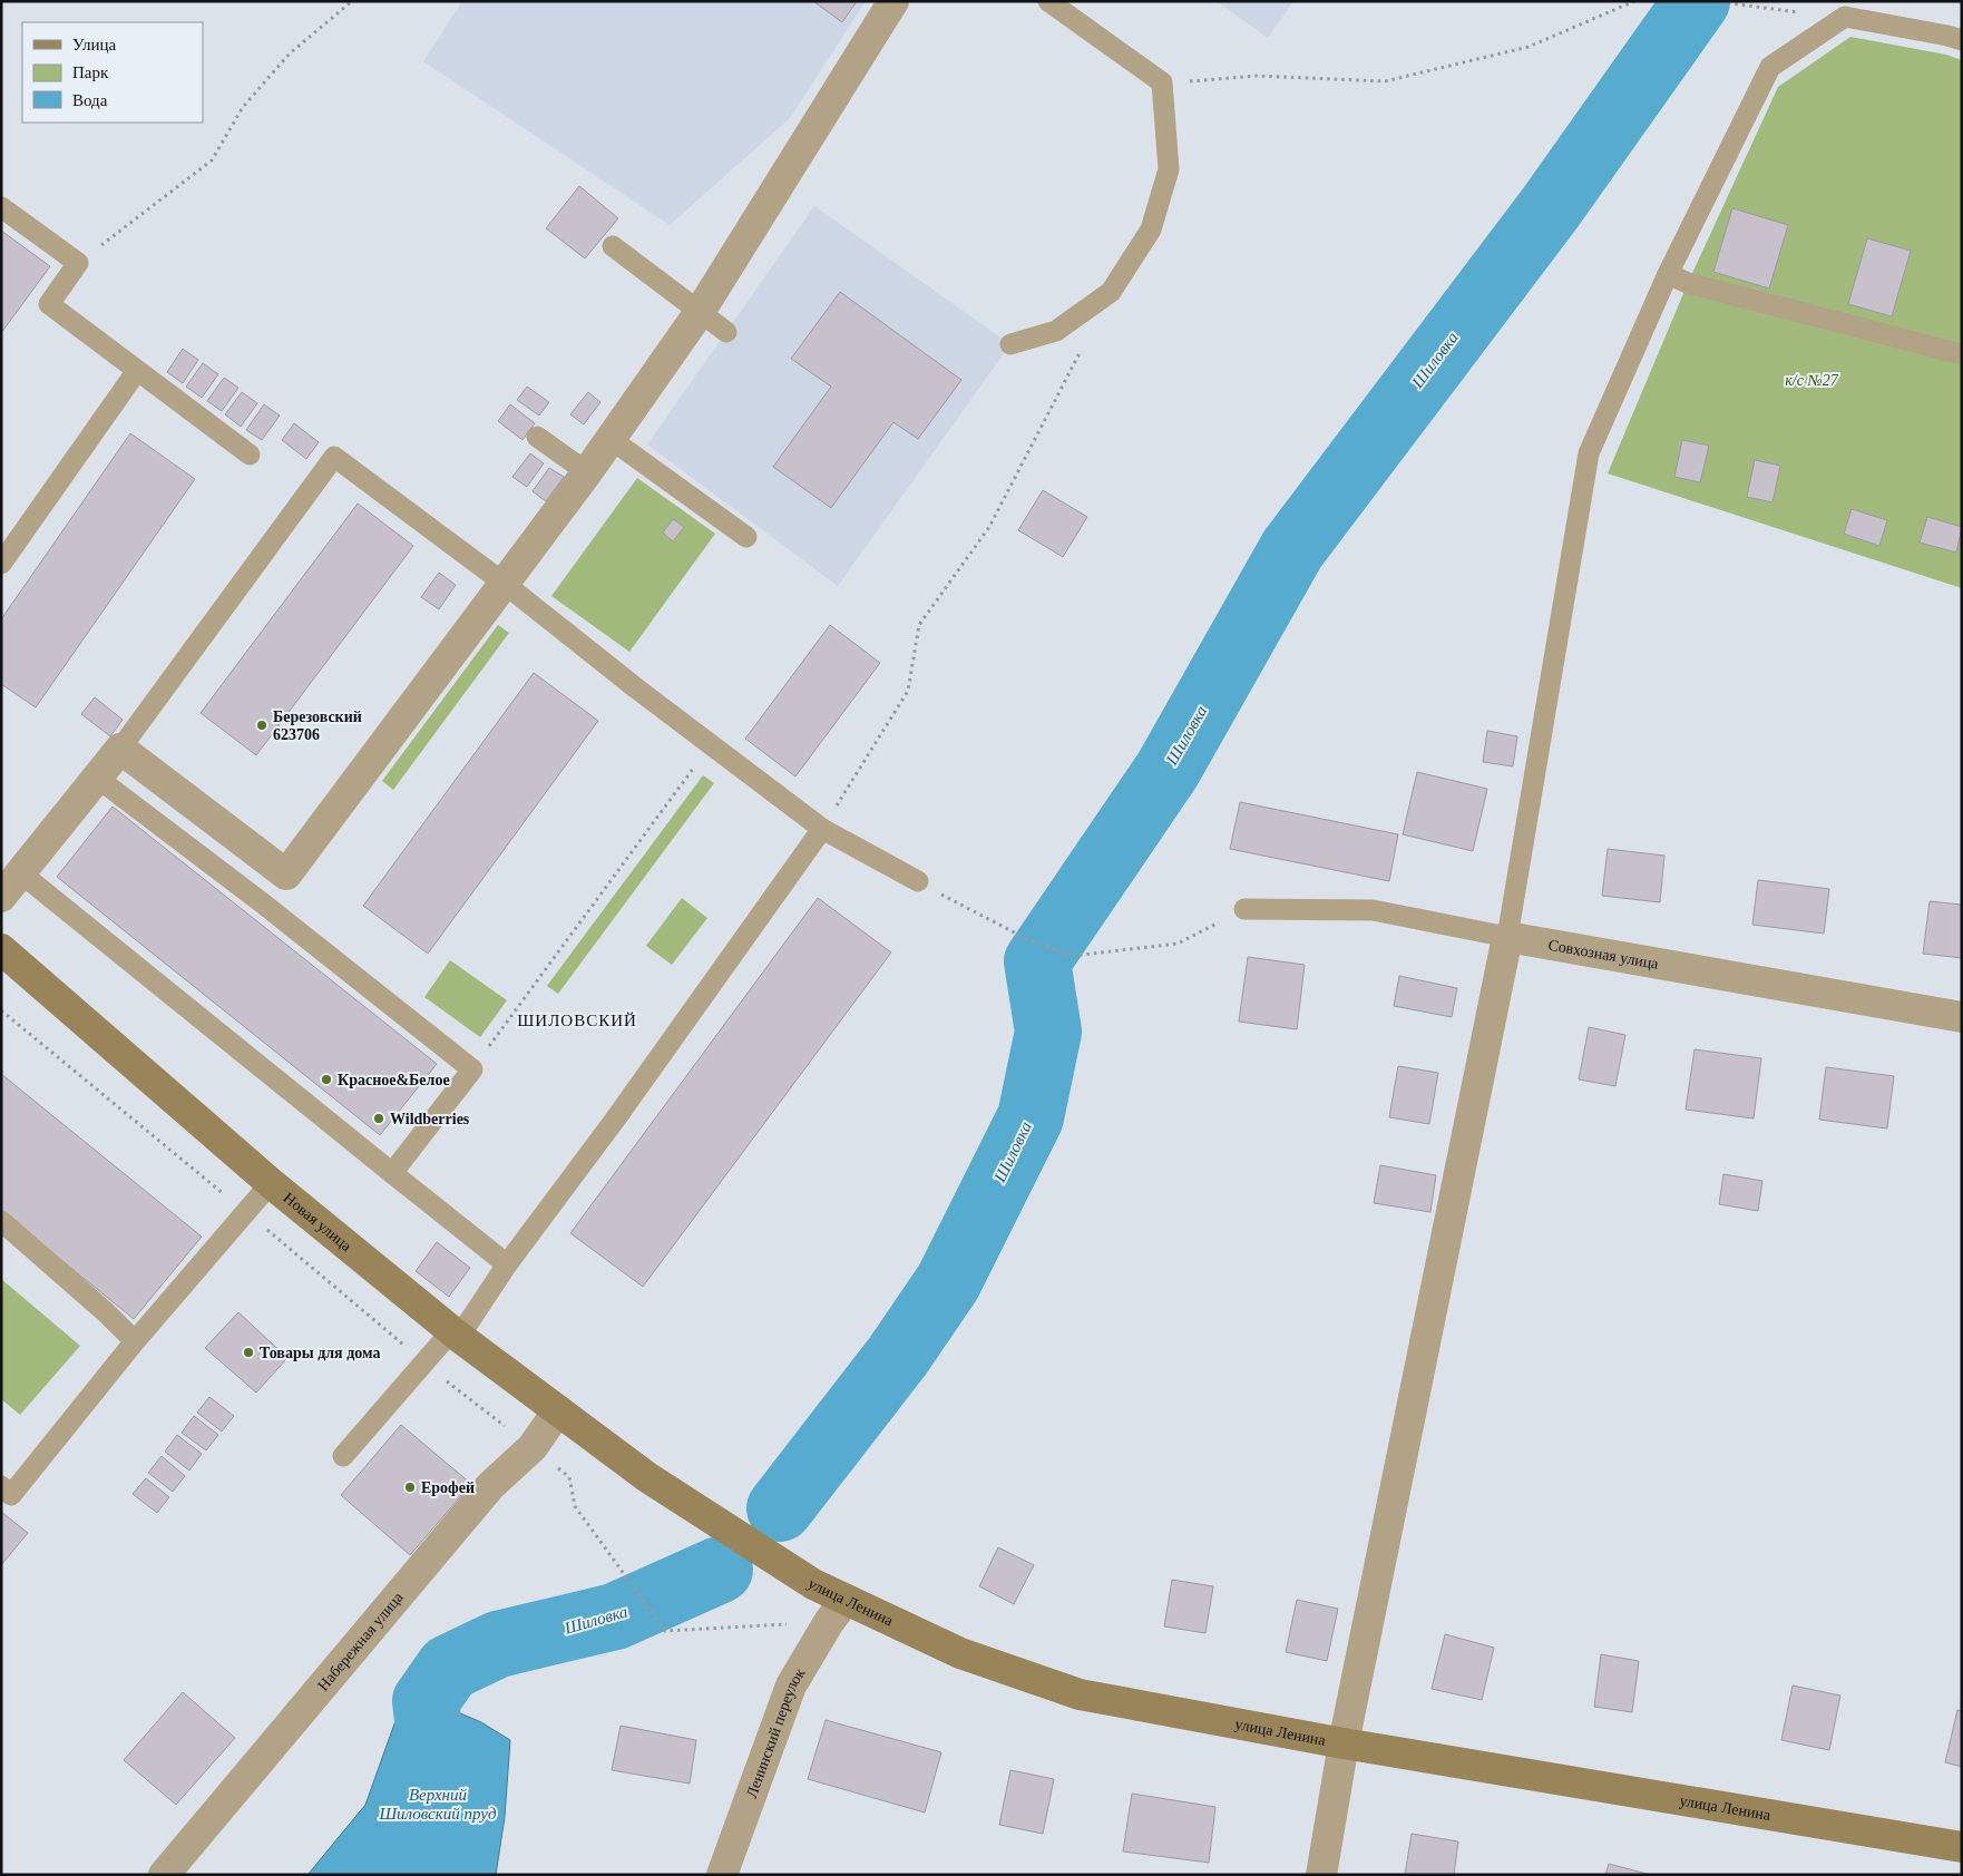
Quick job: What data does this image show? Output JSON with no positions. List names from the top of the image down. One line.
{"streets":{"street":["Совхозная улица","Новая улица","улица Ленина","Набережная улица","Ленинский переулок"]},"crossings":[["Новая улица","улица Ленина"],["Новая улица","Набережная улица"],["улица Ленина","Ленинский переулок"]],"districts":["ШИЛОВСКИЙ"],"water":["Шиловка","Верхний Шиловский пруд"],"parks":["к/с №27"],"places":["Березовский 623706","Красное&Белое","Wildberries","Товары для дома","Ерофей"],"legend":["Улица","Парк","Вода"]}
